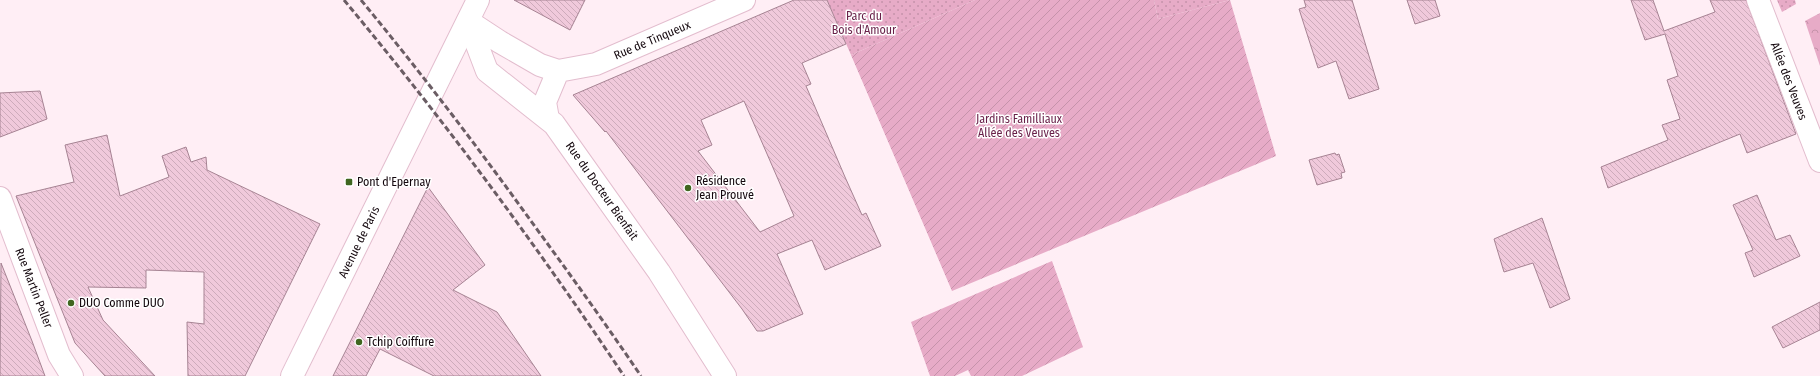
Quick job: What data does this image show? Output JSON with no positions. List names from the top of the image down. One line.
{"streets":{"street":["Rue de Tinqueux","Allée des Veuves","Rue du Docteur Bienfait","Avenue de Paris","Rue Martin Peller"]},"crossings":[["Rue de Tinqueux","Rue du Docteur Bienfait"],["Rue de Tinqueux","Avenue de Paris"],["Rue du Docteur Bienfait","Avenue de Paris"]],"parks":["Parc du Bois d'Amour","Jardins Familliaux Allée des Veuves"],"places":{"transit":["Pont d'Epernay"],"other":["Résidence Jean Prouvé","DUO Comme DUO","Tchip Coiffure"]}}
